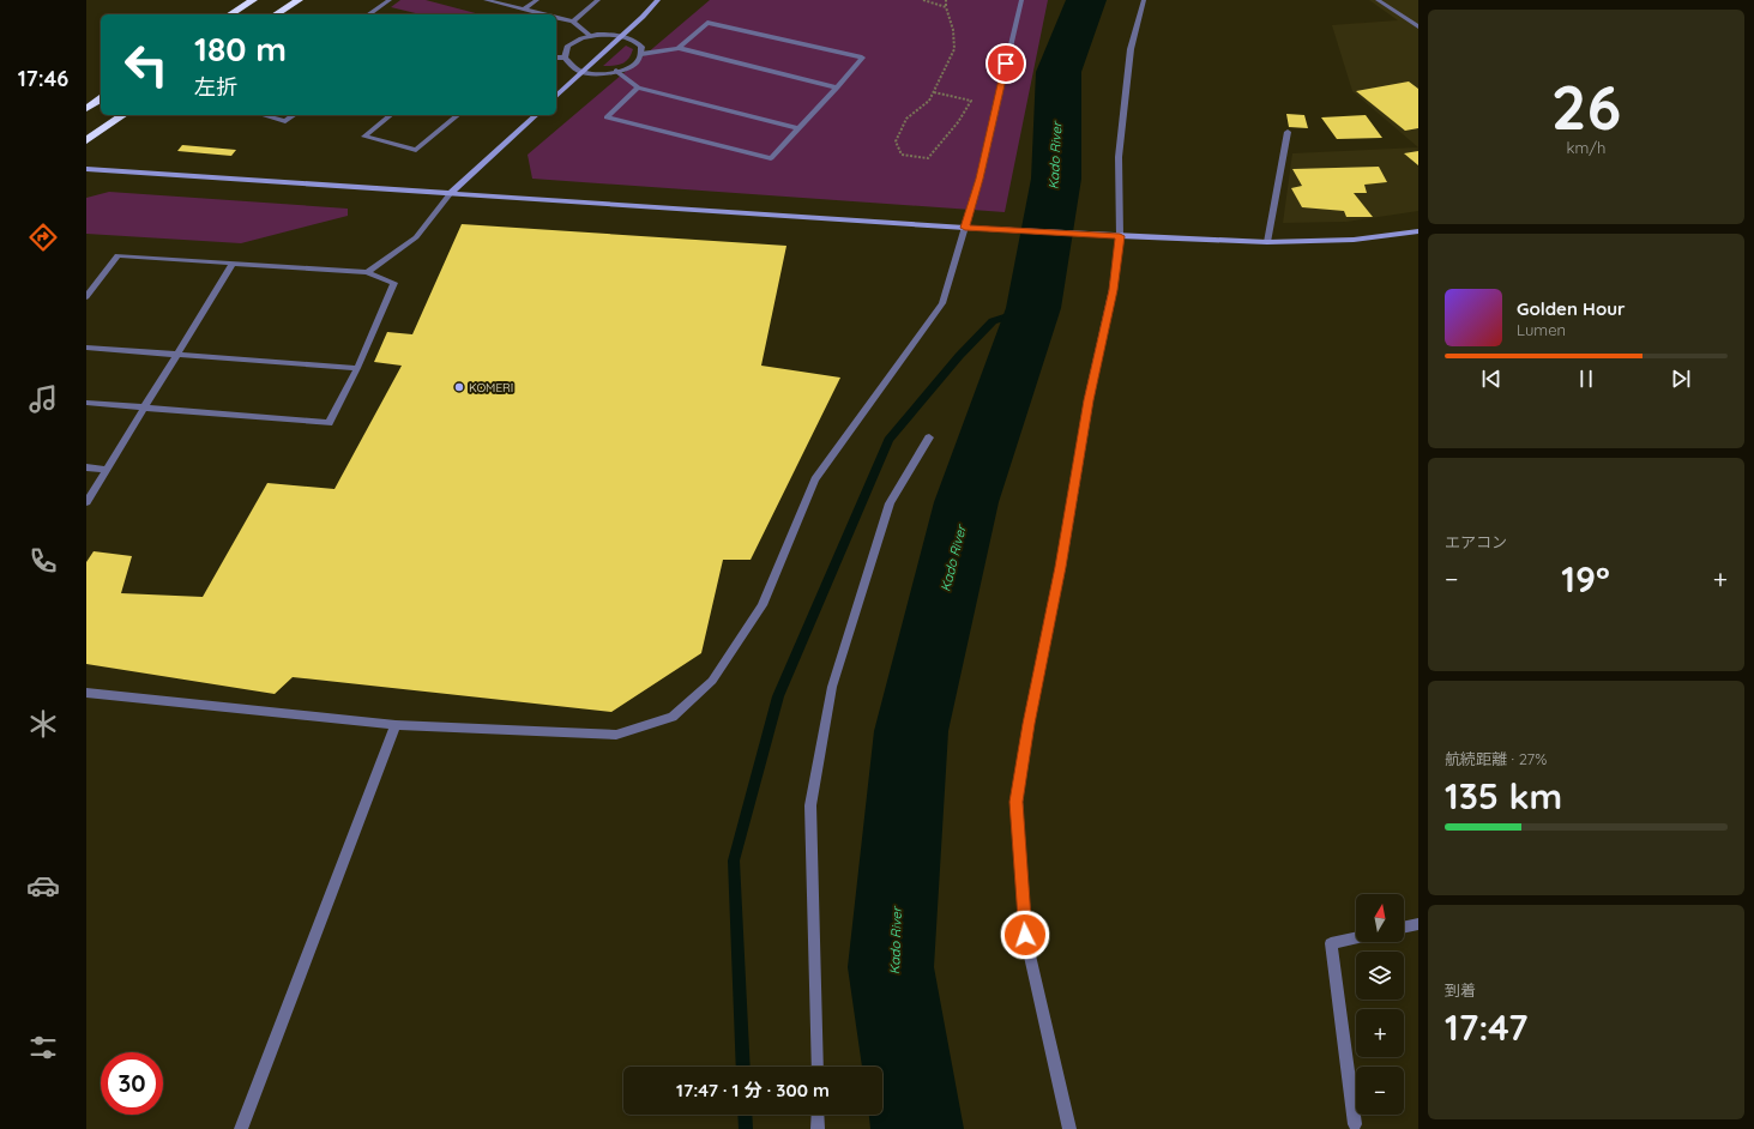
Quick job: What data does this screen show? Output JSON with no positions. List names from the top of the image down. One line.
{"water":["Kado River"],"places":["KOMERI"],"north":"top","page":{"tabs":"17:46","tile":[["26","km/h"],"エアコン",["航続距離 · 27%","135 km"],["到着","17:47"]],"turn":["180 m","左折"],"song":["Golden Hour","Lumen"],"heat":["−","19°","+"],"map_buttons":["+","−"],"limit":"30","trip":"17:47 · 1 分 · 300 m"}}
